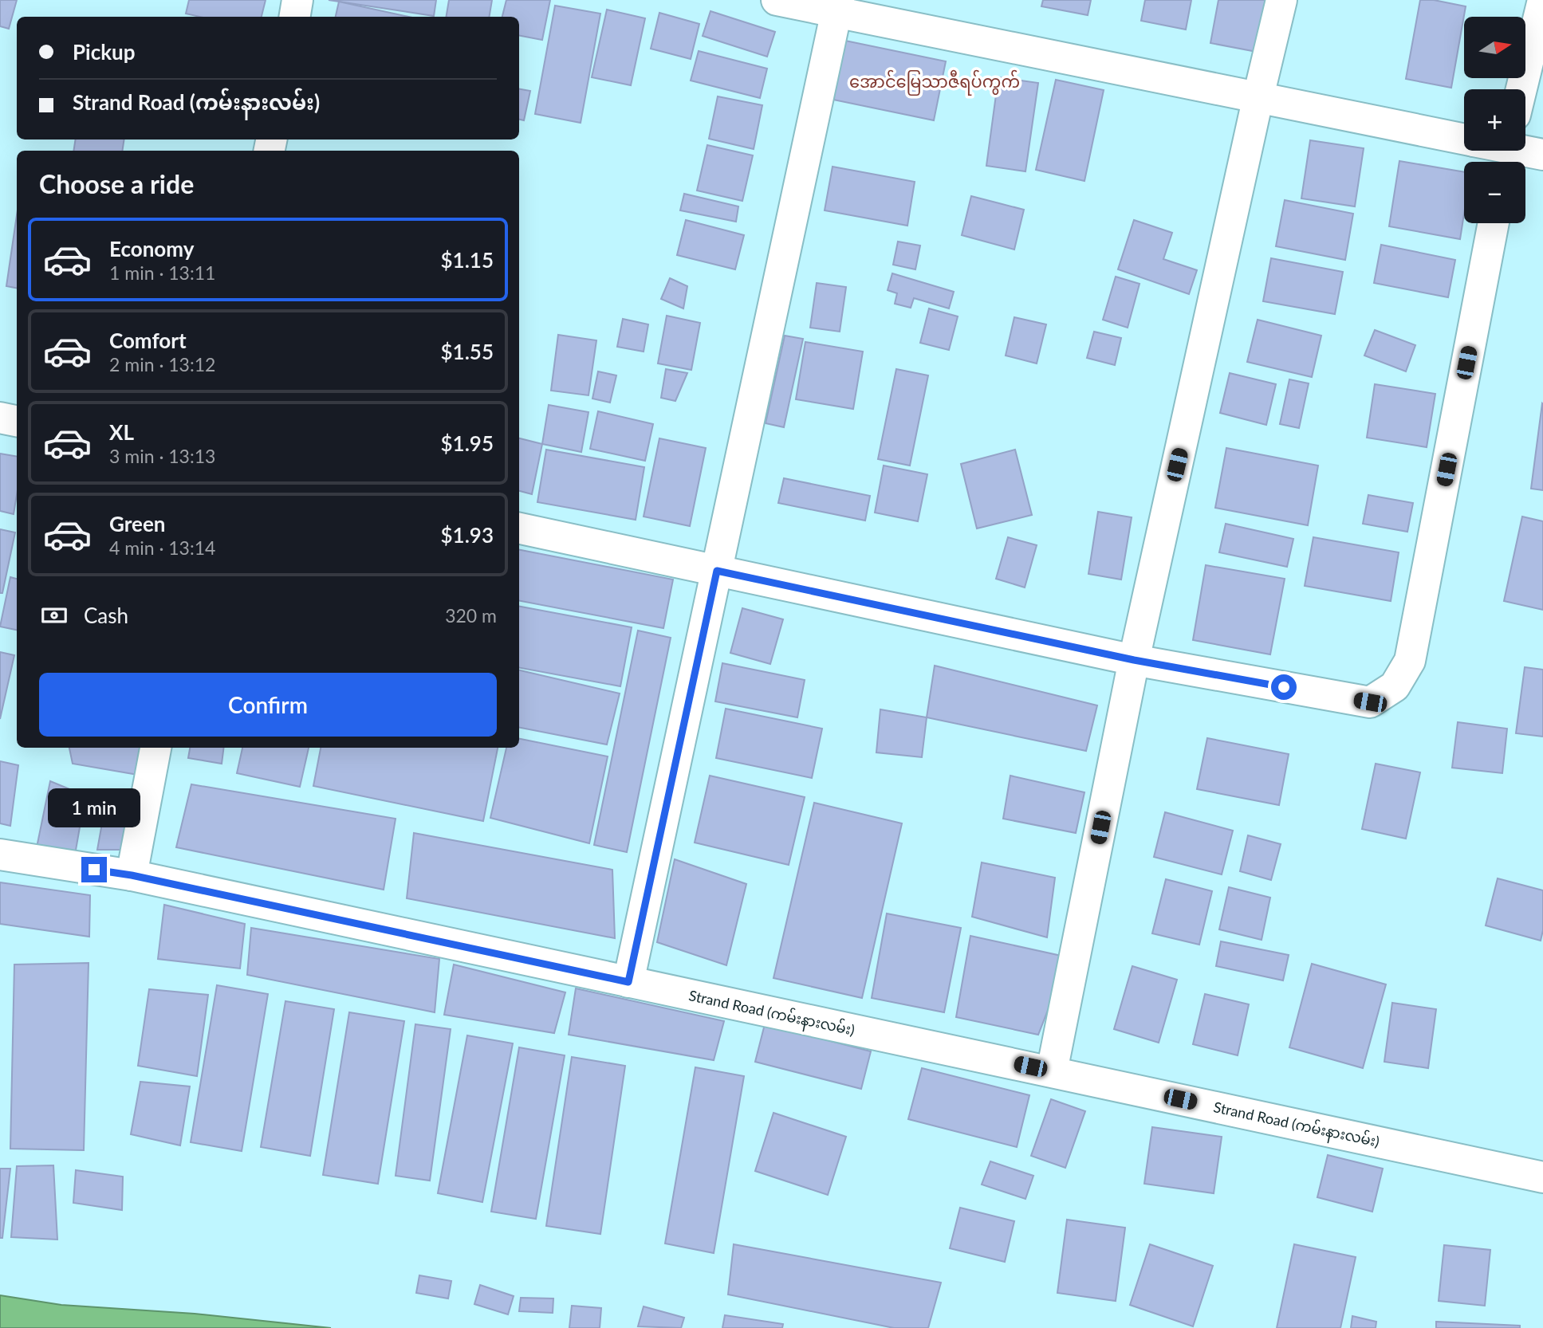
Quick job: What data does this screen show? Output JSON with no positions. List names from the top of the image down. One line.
{"streets":{"street":["Strand Road (ကမ်းနားလမ်း)"]},"districts":["အောင်မြေသာဇီရပ်ကွက်"],"north":"right","page":{"map_buttons":["+","−"],"banner":["Pickup","Strand Road (ကမ်းနားလမ်း)"],"heading":"Choose a ride","list":[{"name":"Economy","note":"1 min · 13:11","value":"$1.15"},{"name":"Comfort","note":"2 min · 13:12","value":"$1.55"},{"name":"XL","note":"3 min · 13:13","value":"$1.95"},{"name":"Green","note":"4 min · 13:14","value":"$1.93"}],"pay":["Cash","320 m"],"buttons":"Confirm","bubble":"1 min"}}
